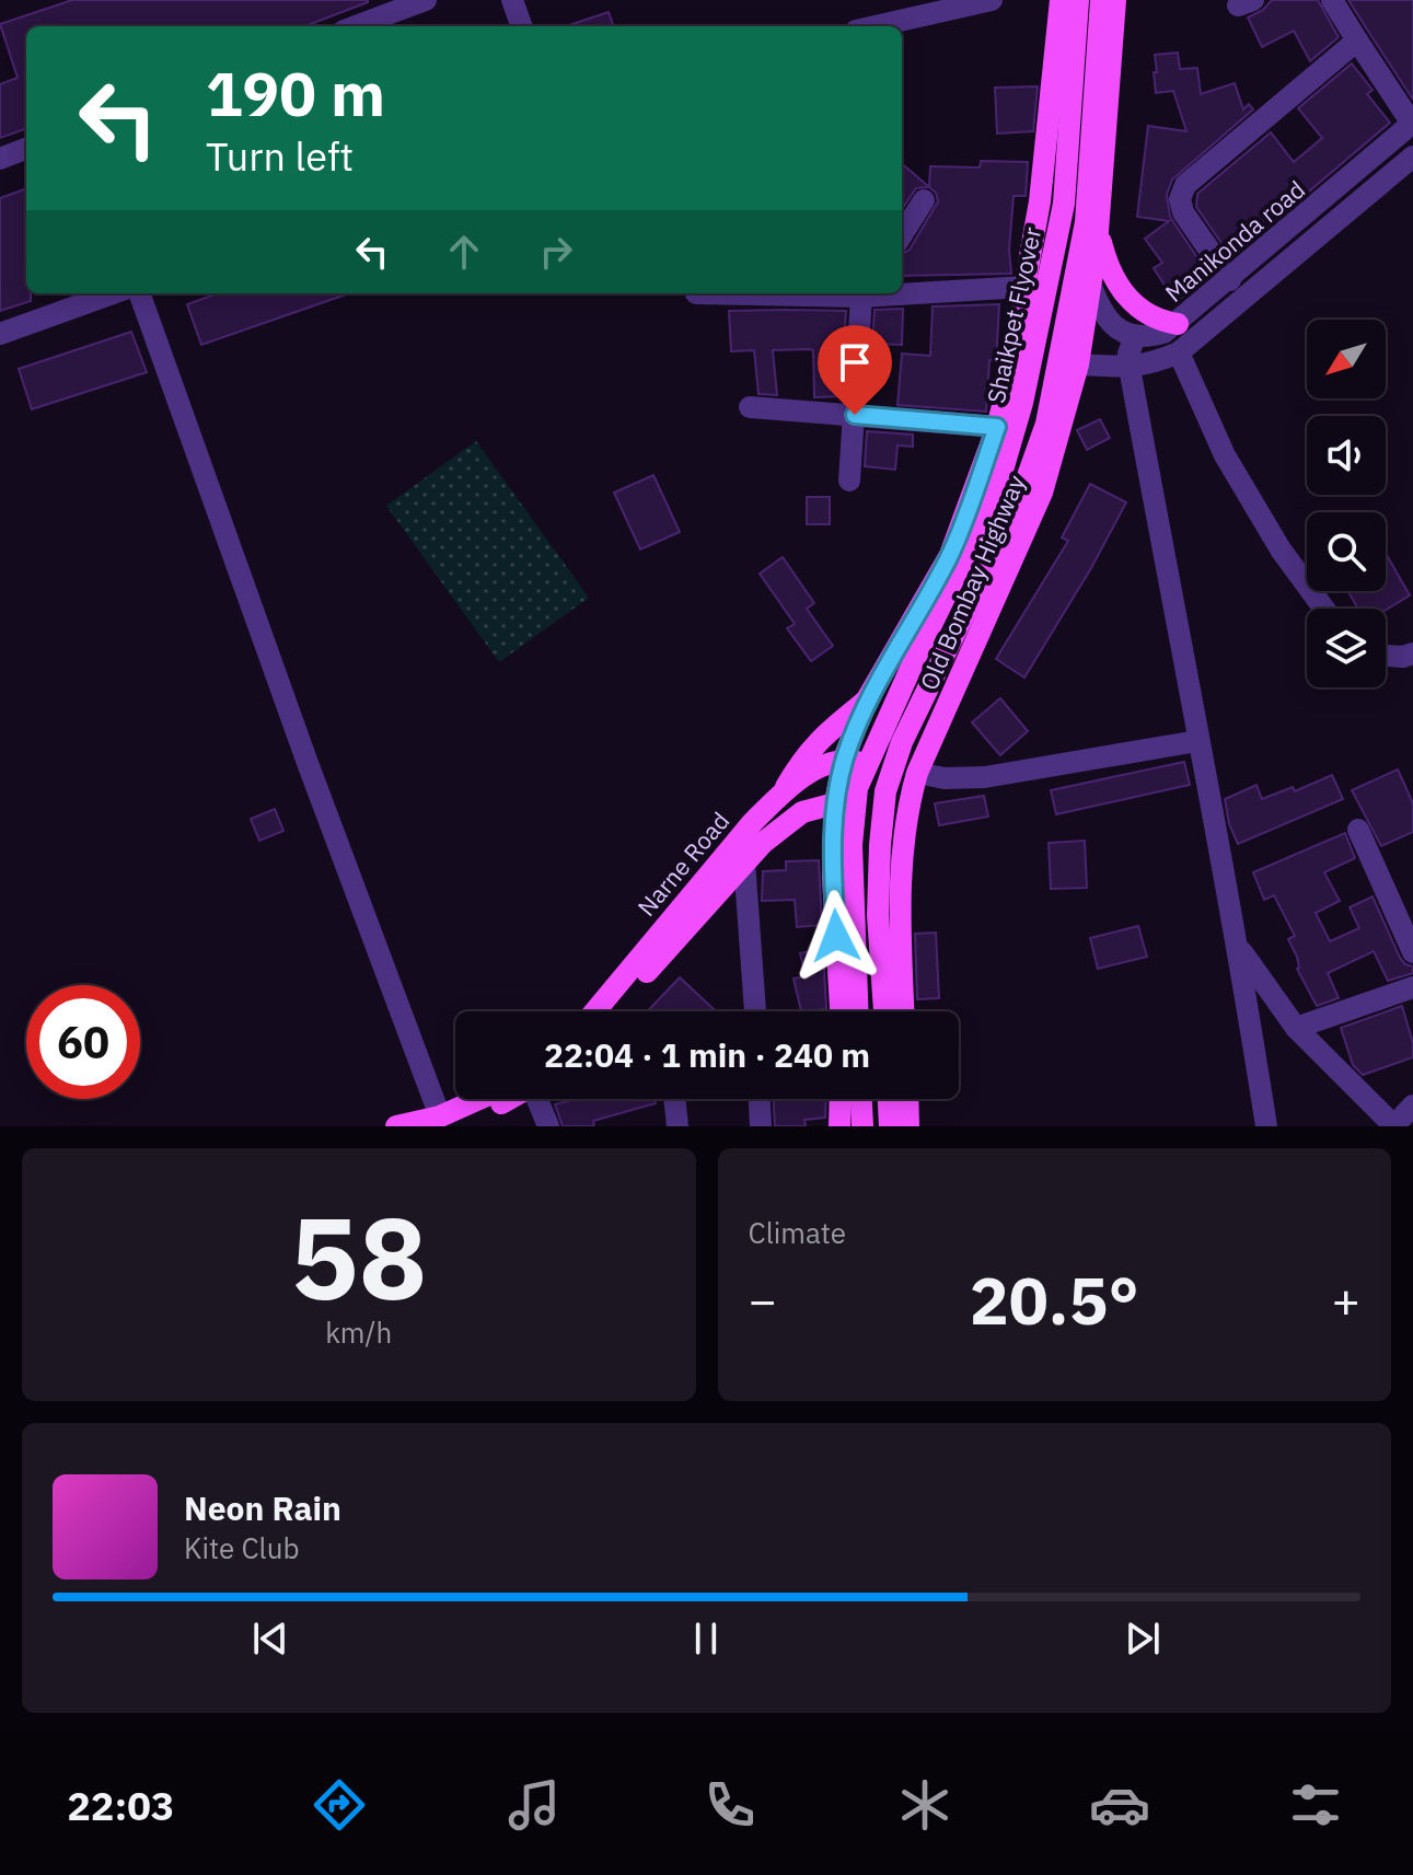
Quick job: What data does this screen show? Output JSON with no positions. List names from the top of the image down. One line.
{"streets":{"main road":["Shaikpet Flyover","Old Bombay Highway","Narne Road"],"street":["Manikonda road"]},"crossings":[["Manikonda road","Old Bombay Highway"]],"north":"bottom left","page":{"turn":["190 m","Turn left"],"limit":"60","trip":"22:04 · 1 min · 240 m","tile":[["58","km/h"],"Climate"],"heat":["−","20.5°","+"],"song":["Neon Rain","Kite Club"],"tabs":"22:03"}}
